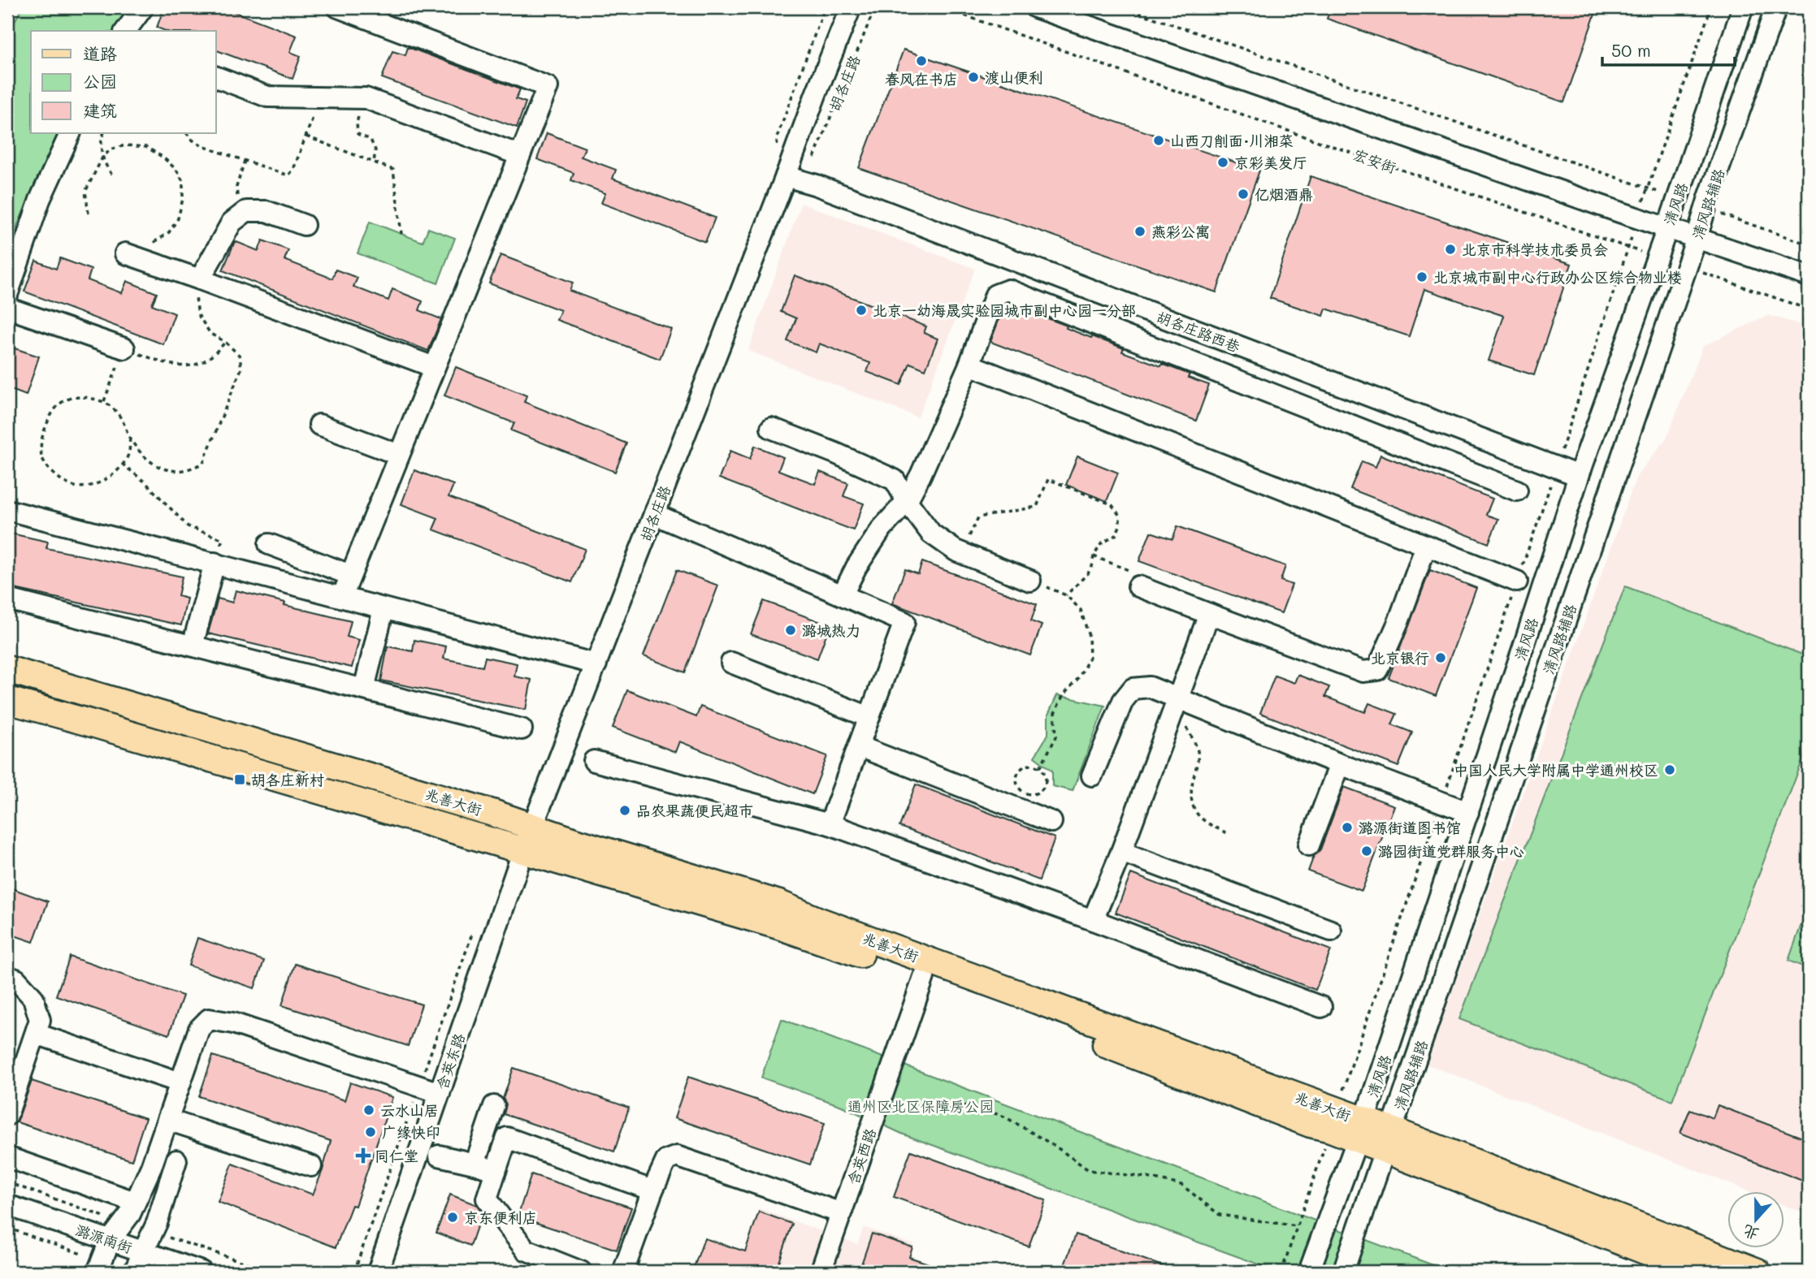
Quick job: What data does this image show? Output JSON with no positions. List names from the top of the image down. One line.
{"streets":{"main road":["兆善大街"],"street":["胡各庄路","清风路","清风路辅路","胡各庄路西巷","含英东路","含英西路","潞源南街"],"path":["宏安街"]},"crossings":[["胡各庄路","胡各庄路西巷"],["胡各庄路","兆善大街"],["胡各庄路","含英东路"],["宏安街","清风路"],["清风路","胡各庄路西巷"],["清风路","兆善大街"],["清风路辅路","兆善大街"],["兆善大街","含英东路"],["兆善大街","含英西路"]],"parks":["通州区北区保障房公园"],"places":{"other":["春风在书店","渡山便利","山西刀削面·川湘菜","京彩美发厅","亿烟酒鼎","燕彩公寓","北京市科学技术委员会","北京城市副中心行政办公区综合物业楼","北京一幼海晟实验园城市副中心园一分部","潞城热力","北京银行","中国人民大学附属中学通州校区","品农果蔬便民超市","潞源街道图书馆","潞园街道党群服务中心","云水山居","广缘快印","京东便利店"],"transit":["胡各庄新村"],"health":["同仁堂"]},"legend":["道路","公园","建筑"],"scale_bar":"50 m","north":"bottom"}
